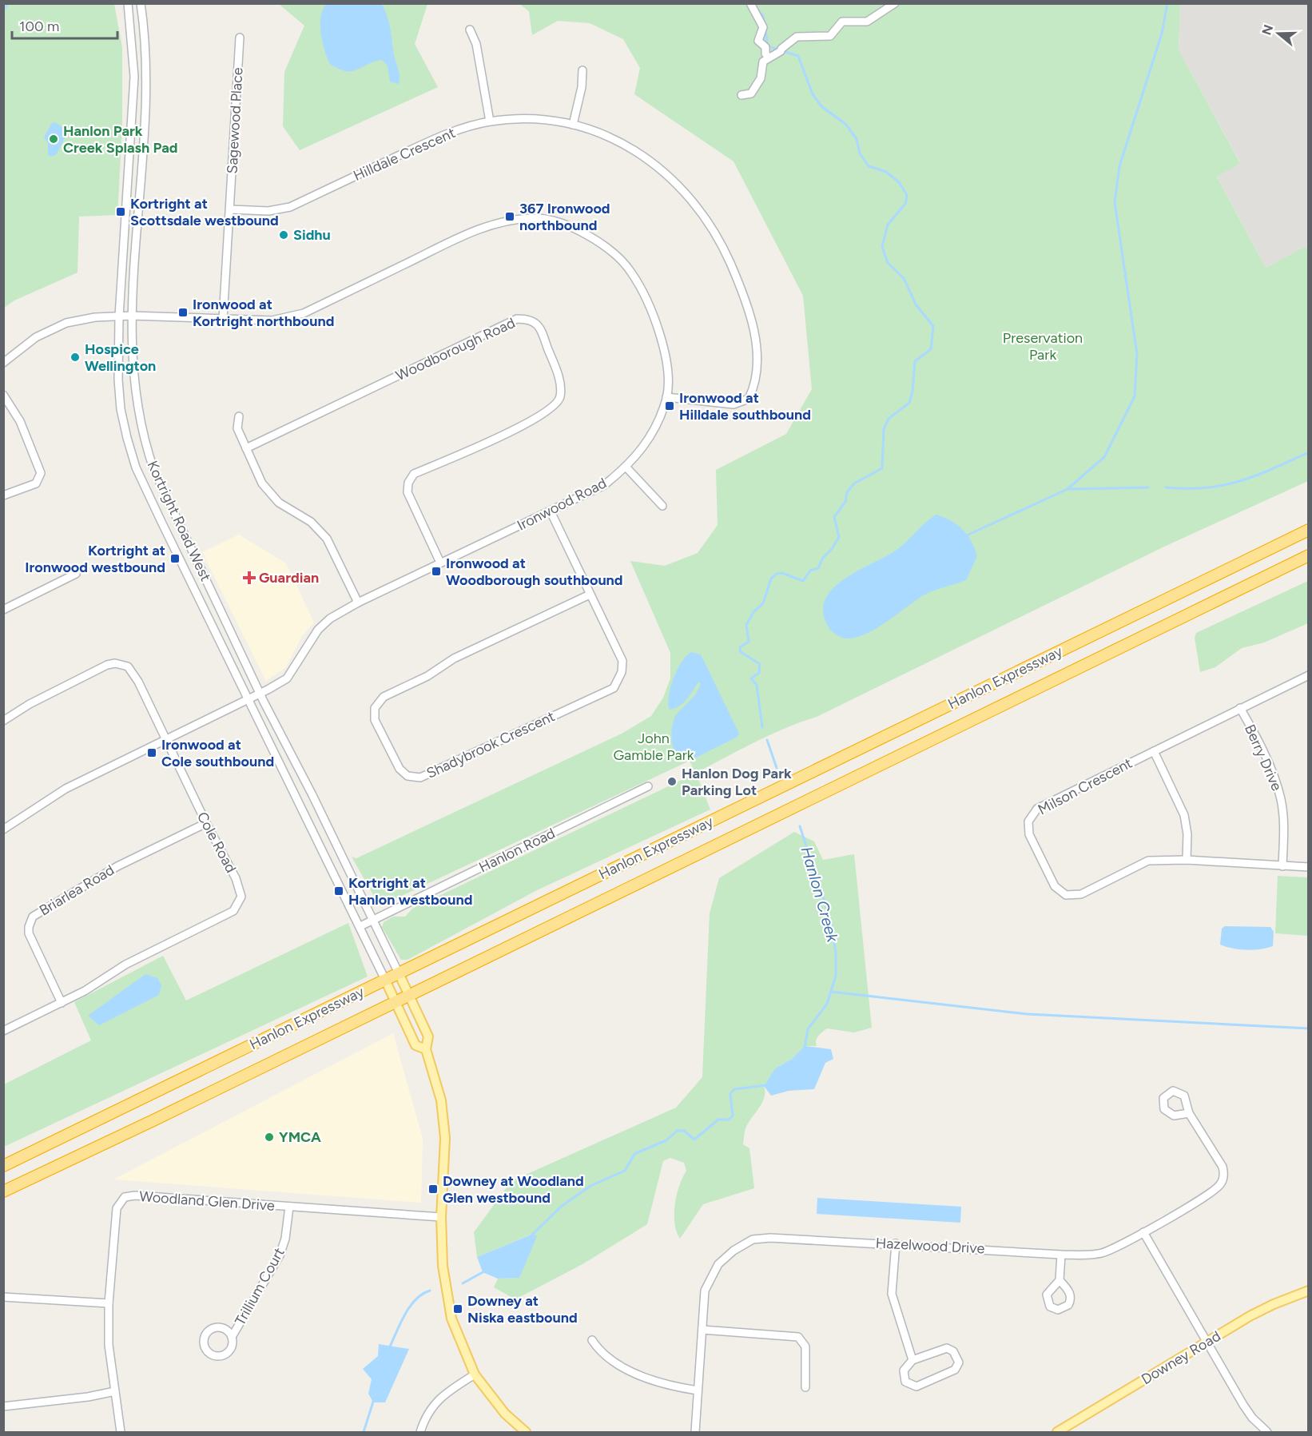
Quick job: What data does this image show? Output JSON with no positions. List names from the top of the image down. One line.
{"streets":{"highway":["Hanlon Expressway"],"main road":["Kortright Road West","Downey Road"],"street":["Sagewood Place","Hilldale Crescent","Woodborough Road","Ironwood Road","Shadybrook Crescent","Berry Drive","Milson Crescent","Cole Road","Hanlon Road","Briarlea Road","Woodland Glen Drive","Hazelwood Drive","Trillium Court"]},"crossings":[["Sagewood Place","Hilldale Crescent"],["Sagewood Place","Ironwood Road"],["Hilldale Crescent","Ironwood Road"],["Woodborough Road","Ironwood Road"],["Ironwood Road","Kortright Road West"],["Ironwood Road","Shadybrook Crescent"],["Ironwood Road","Cole Road"],["Kortright Road West","Hanlon Expressway"],["Kortright Road West","Hanlon Road"],["Berry Drive","Milson Crescent"],["Cole Road","Briarlea Road"],["Woodland Glen Drive","Trillium Court"]],"water":["Hanlon Creek"],"parks":["Preservation Park","John Gamble Park"],"places":{"other":["Hanlon Park Creek Splash Pad","Sidhu","Hospice Wellington","Hanlon Dog Park Parking Lot","YMCA"],"transit":["Kortright at Scottsdale westbound","367 Ironwood northbound","Ironwood at Kortright northbound","Ironwood at Hilldale southbound","Kortright at Ironwood westbound","Ironwood at Woodborough southbound","Ironwood at Cole southbound","Kortright at Hanlon westbound","Downey at Woodland Glen westbound","Downey at Niska eastbound"],"health":["Guardian"]},"scale_bar":"100 m","north":"left"}
